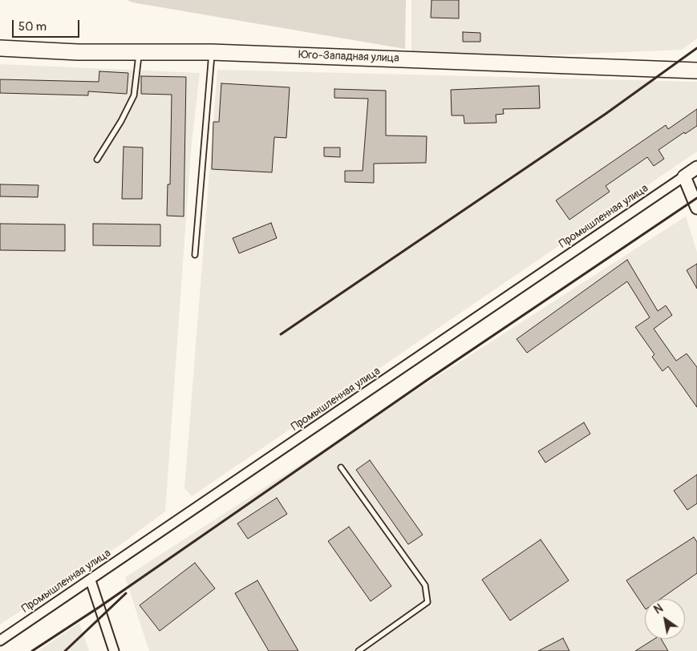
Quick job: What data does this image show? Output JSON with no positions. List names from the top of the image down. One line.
{"streets":{"main road":["Юго-Западная улица"],"street":["Промышленная улица"]},"scale_bar":"50 m","north":"top left"}
